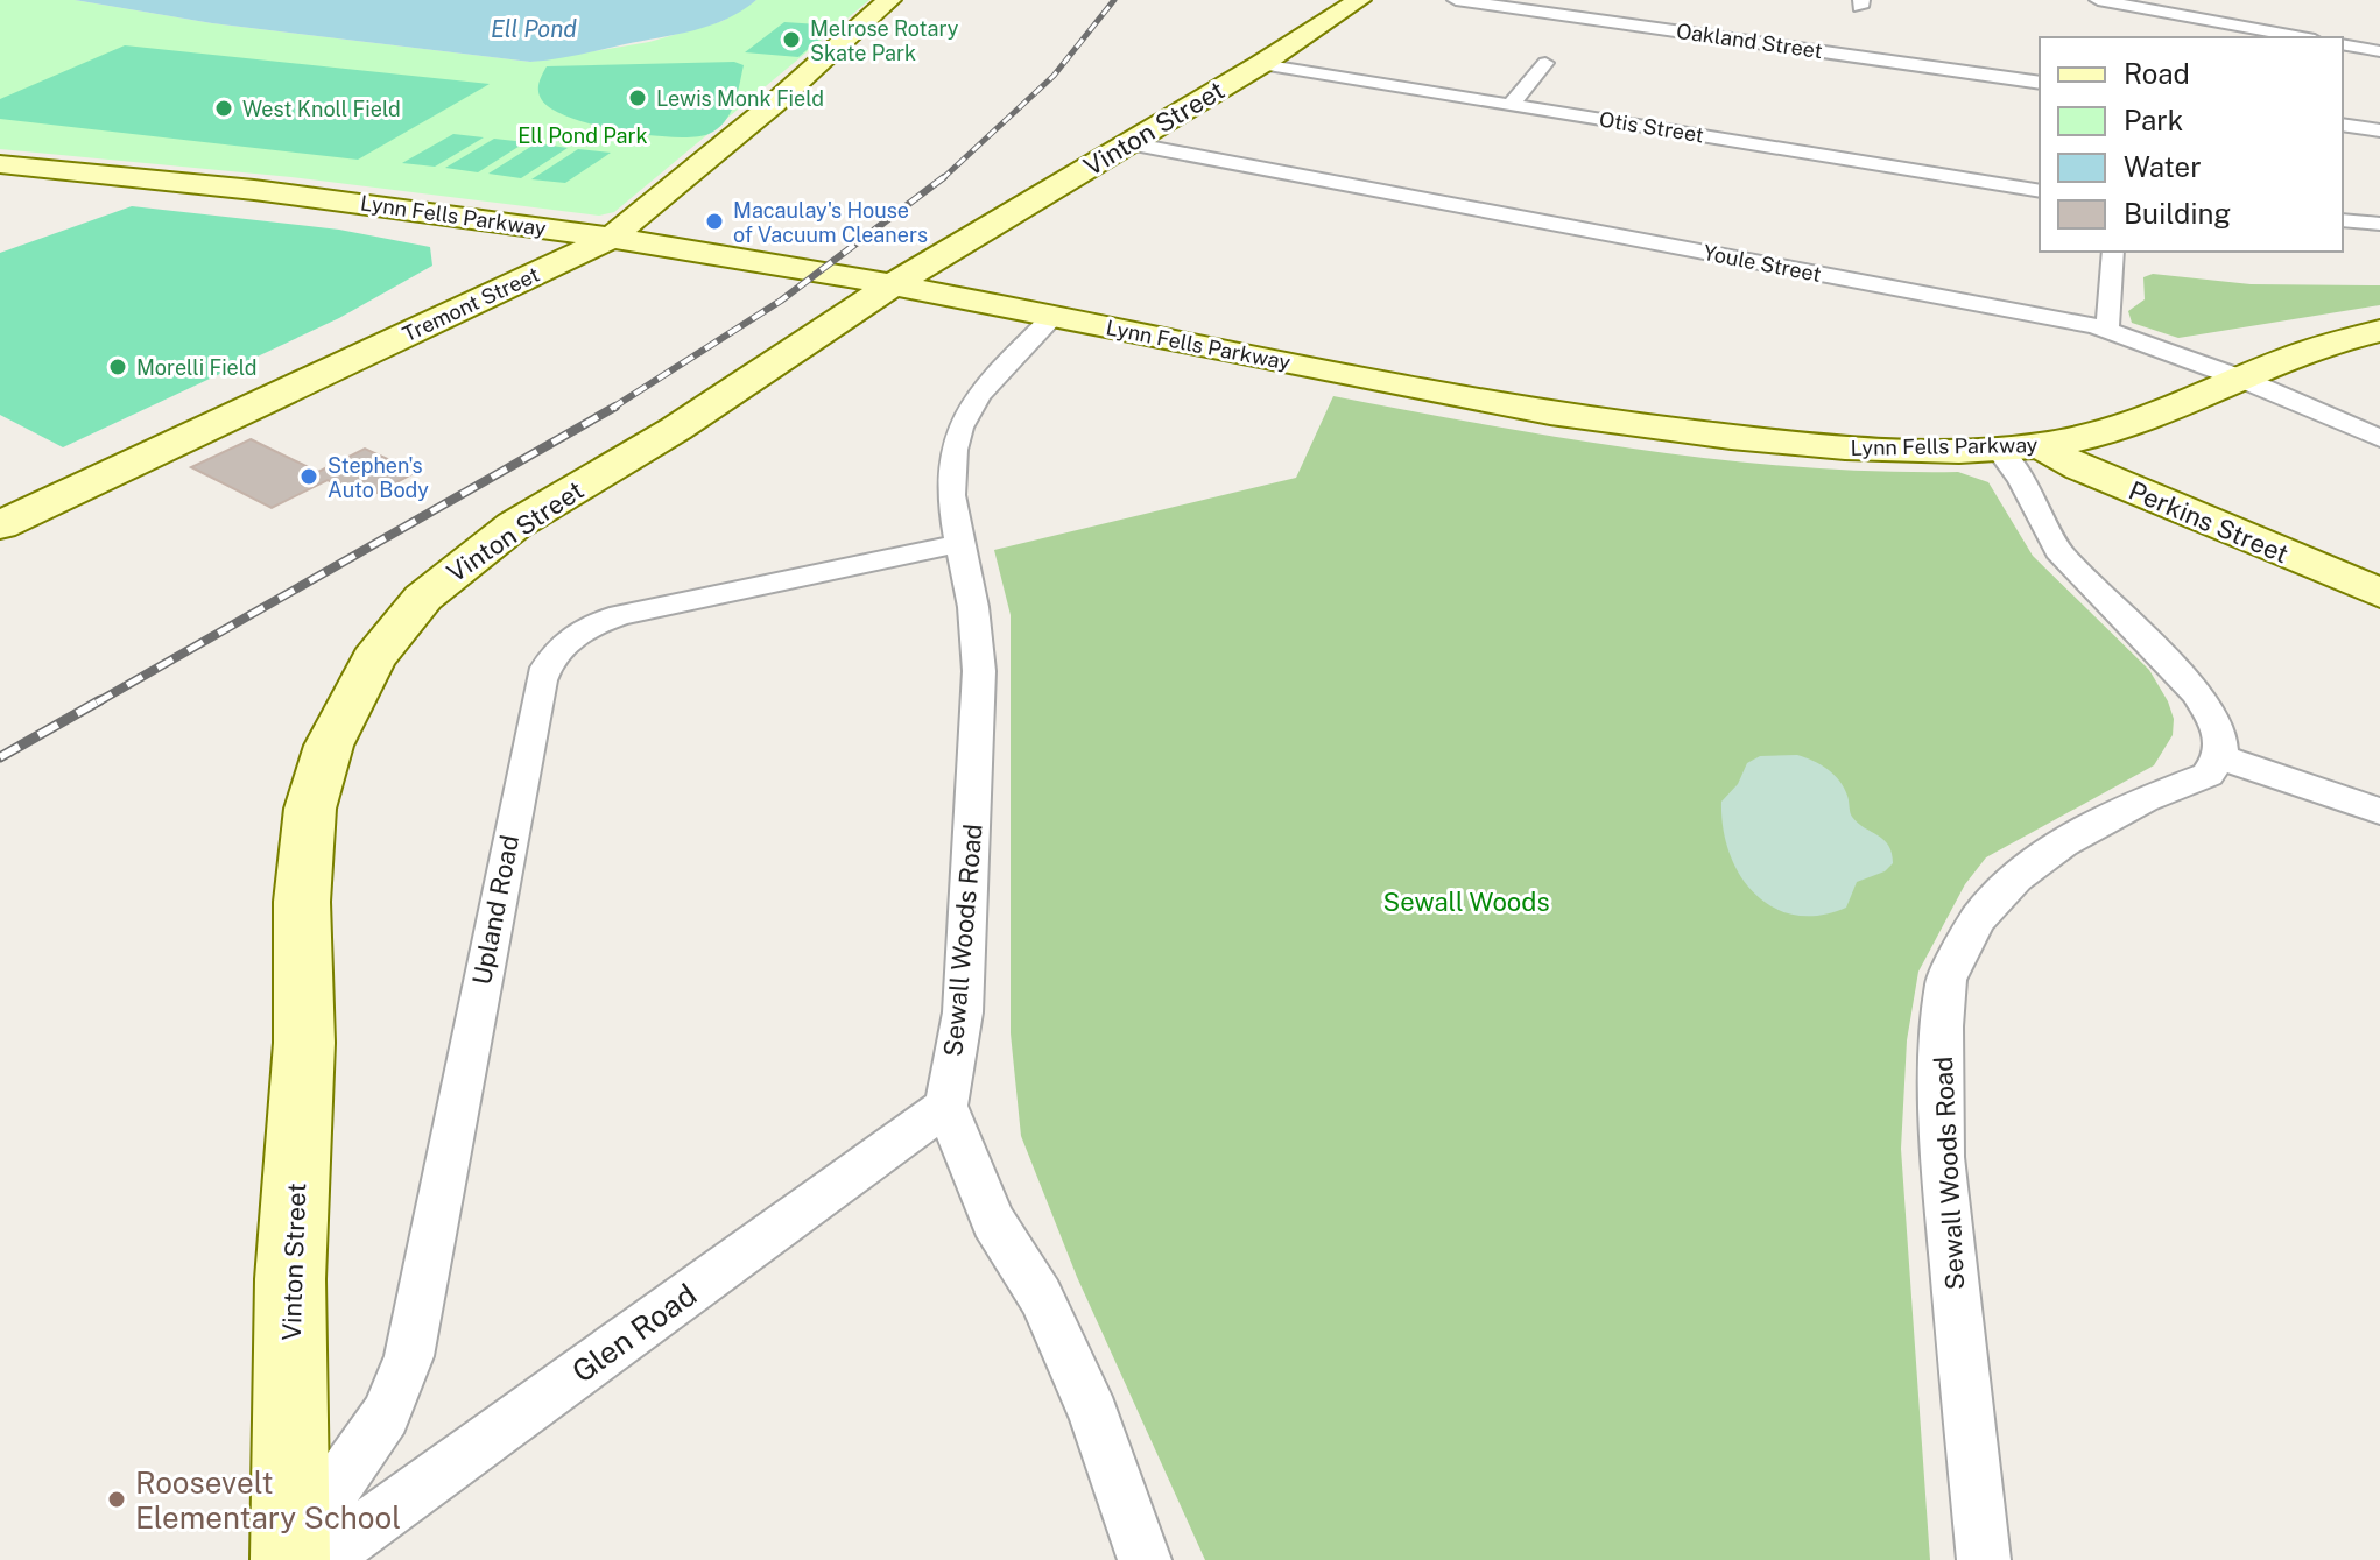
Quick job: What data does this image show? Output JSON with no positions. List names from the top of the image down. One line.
{"streets":{"street":["Oakland Street","Otis Street","Vinton Street","Lynn Fells Parkway","Youle Street","Tremont Street","Perkins Street","Upland Road","Sewall Woods Road","Glen Road"]},"crossings":[["Otis Street","Vinton Street"],["Vinton Street","Lynn Fells Parkway"],["Vinton Street","Youle Street"],["Lynn Fells Parkway","Youle Street"],["Lynn Fells Parkway","Tremont Street"],["Lynn Fells Parkway","Perkins Street"],["Lynn Fells Parkway","Sewall Woods Road"],["Upland Road","Sewall Woods Road"],["Sewall Woods Road","Glen Road"]],"water":["Ell Pond"],"parks":["Ell Pond Park","Sewall Woods"],"places":["Melrose Rotary Skate Park","Lewis Monk Field","West Knoll Field","Macaulay's House of Vacuum Cleaners","Morelli Field","Stephen's Auto Body","Roosevelt Elementary School"],"legend":["Road","Park","Water","Building"]}
